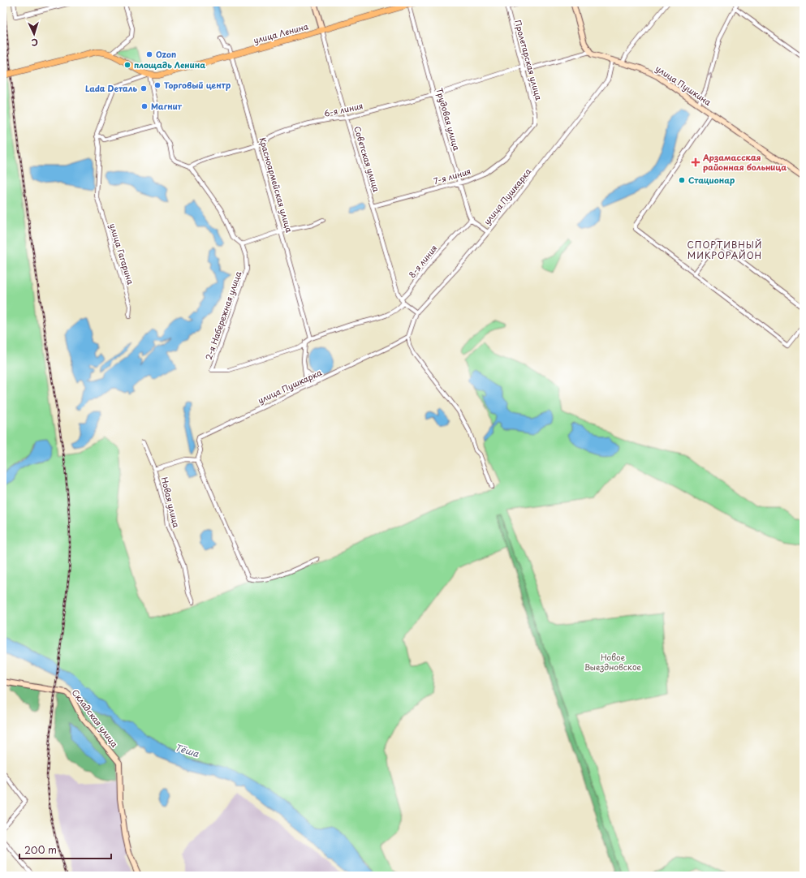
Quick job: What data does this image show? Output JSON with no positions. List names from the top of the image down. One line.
{"streets":{"main road":["улица Ленина"],"street":["Пролетарская улица","улица Пушкина","6-я линия","Трудовая улица","Советская улица","7-я линия","Красноармейская улица","улица Пушкарка","улица Гагарина","8-я линия","2-я Набережная улица","Новая улица","Складская улица"]},"crossings":[["улица Ленина","Трудовая улица"],["улица Ленина","Советская улица"],["улица Ленина","Красноармейская улица"],["Пролетарская улица","6-я линия"],["Пролетарская улица","7-я линия"],["улица Пушкина","6-я линия"],["улица Пушкина","улица Пушкарка"],["6-я линия","Трудовая улица"],["6-я линия","Советская улица"],["6-я линия","Красноармейская улица"],["6-я линия","2-я Набережная улица"],["Трудовая улица","7-я линия"],["Трудовая улица","8-я линия"],["Советская улица","7-я линия"],["Советская улица","8-я линия"],["Красноармейская улица","8-я линия"]],"districts":["СПОРТИВНЫЙ МИКРОРАЙОН"],"water":["Тёша"],"parks":["Новое Выездновское"],"places":{"other":["Ozon","площадь Ленина","Торговый центр","Lada Dеталь","Магнит","Стационар"],"health":["Арзамасская районная больница"]},"scale_bar":"200 m","north":"bottom"}
